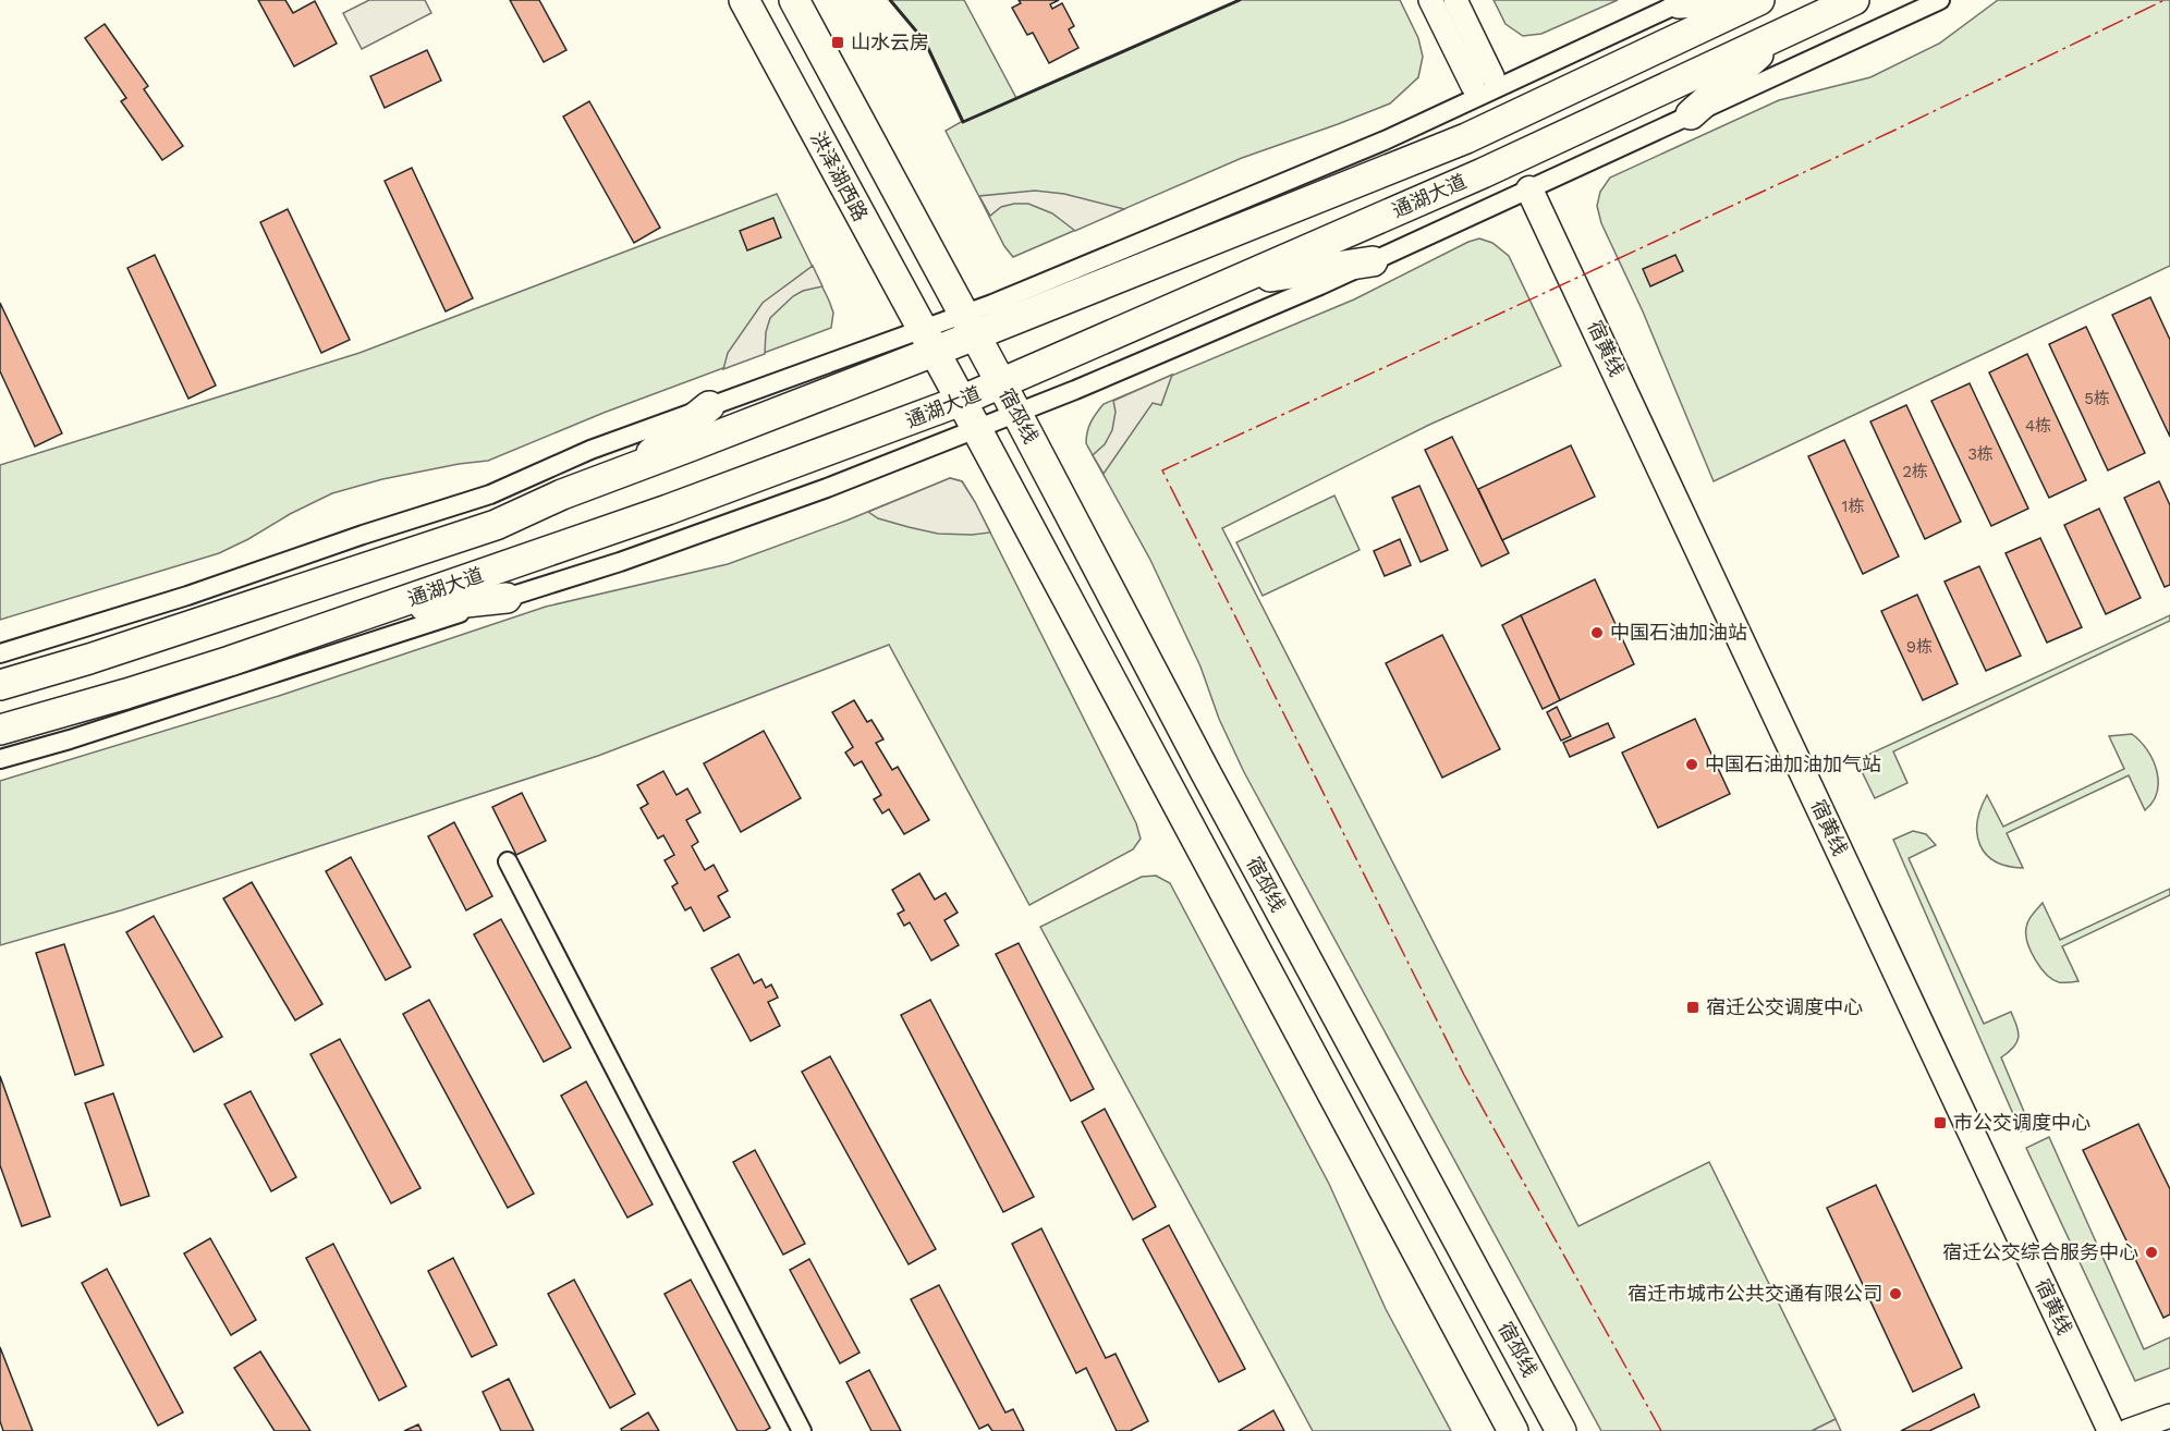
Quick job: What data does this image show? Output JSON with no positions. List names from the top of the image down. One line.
{"streets":{"main road":["洪泽湖西路","通湖大道","宿黄线","宿邳线"]},"crossings":[["洪泽湖西路","通湖大道"],["洪泽湖西路","宿邳线"],["通湖大道","宿邳线"]],"places":{"transit":["山水云房","宿迁公交调度中心","市公交调度中心"],"other":["中国石油加油站","中国石油加油加气站","宿迁公交综合服务中心","宿迁市城市公共交通有限公司"]},"house_numbers":["5栋","4栋","3栋","2栋","1栋","9栋"]}
